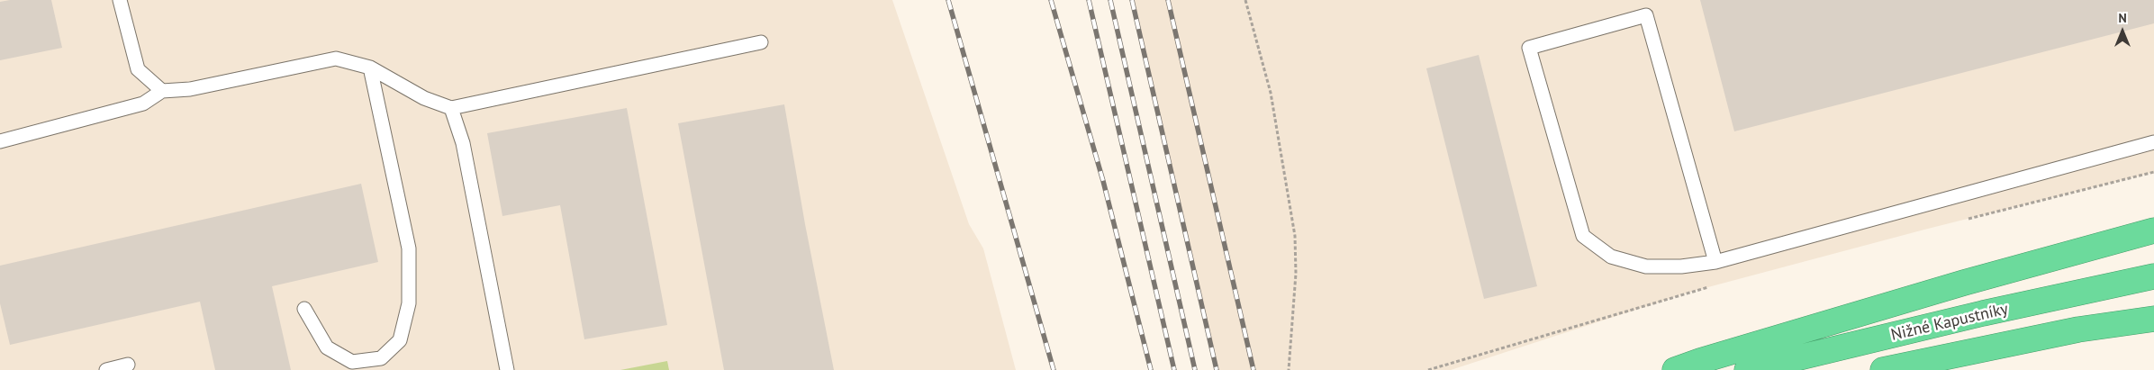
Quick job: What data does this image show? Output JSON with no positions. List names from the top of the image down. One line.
{"streets":{"highway":["Nižné Kapustníky"]},"north":"top"}
